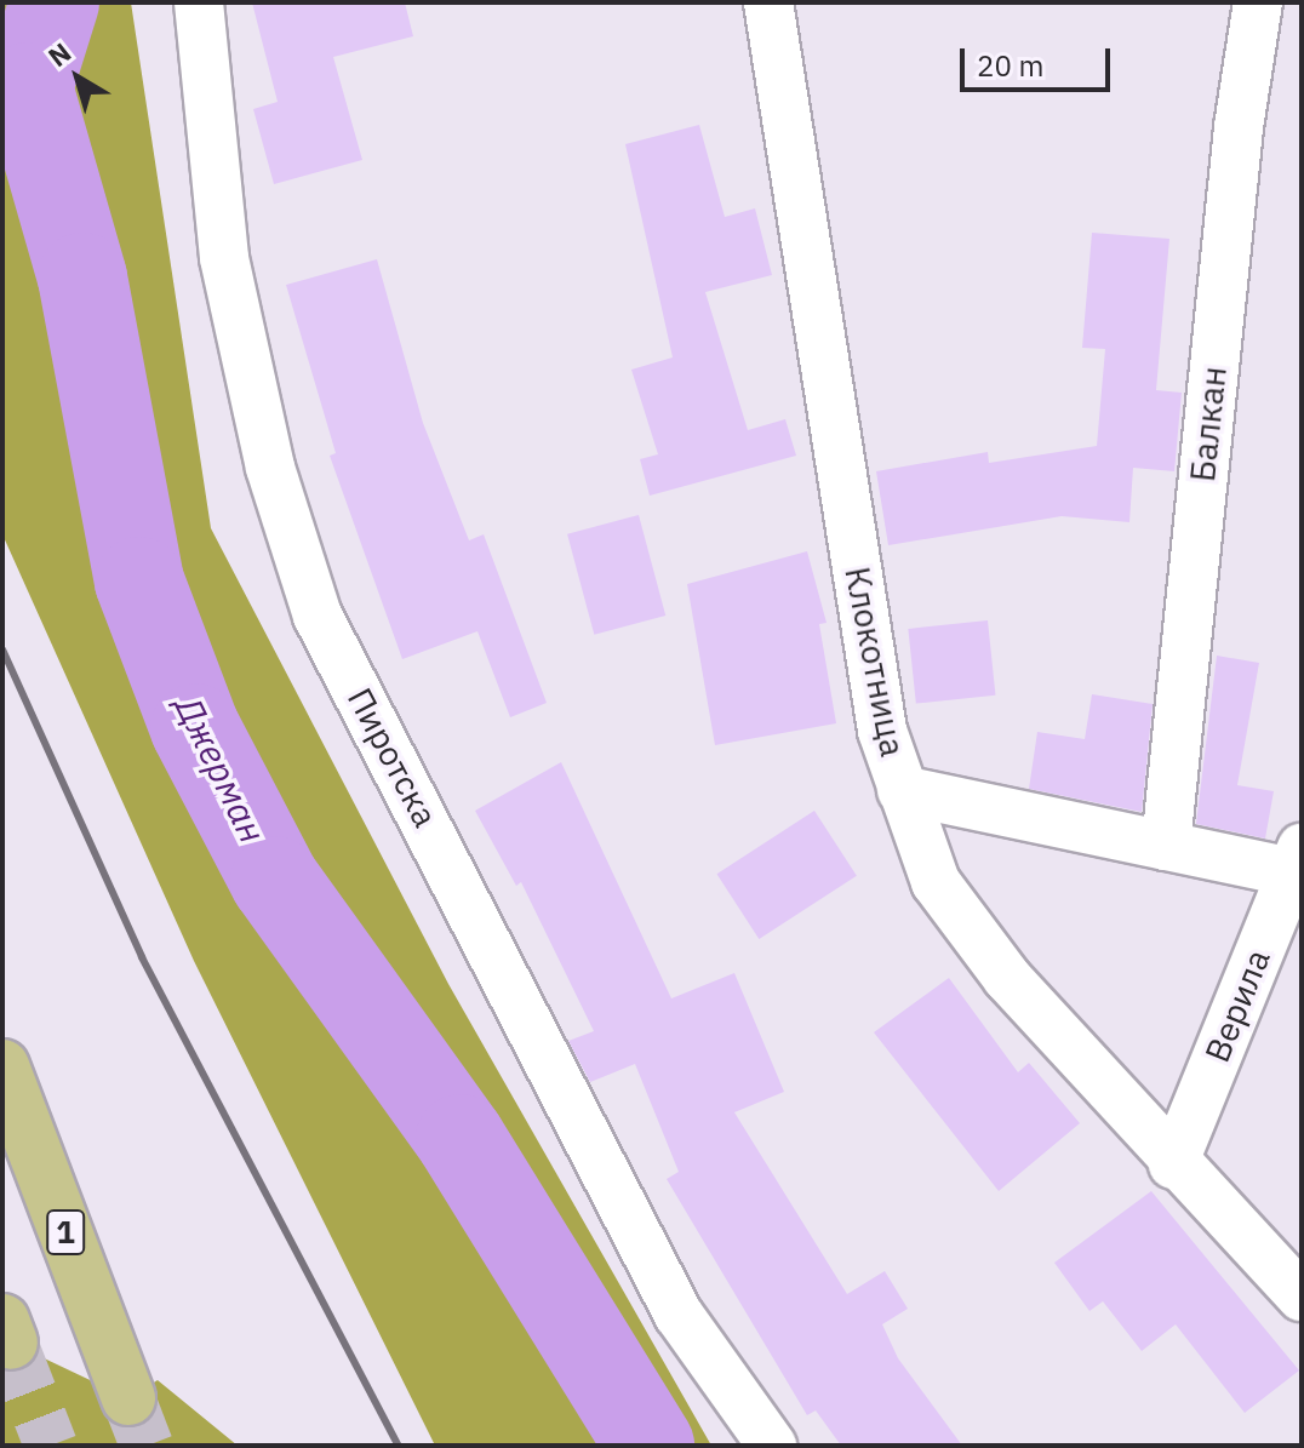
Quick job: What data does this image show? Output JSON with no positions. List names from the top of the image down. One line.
{"streets":{"main road":["1"],"street":["Балкан","Клокотница","Пиротска","Верила"]},"crossings":[["Клокотница","Верила"]],"water":["Джерман"],"scale_bar":"20 m","north":"top left"}
